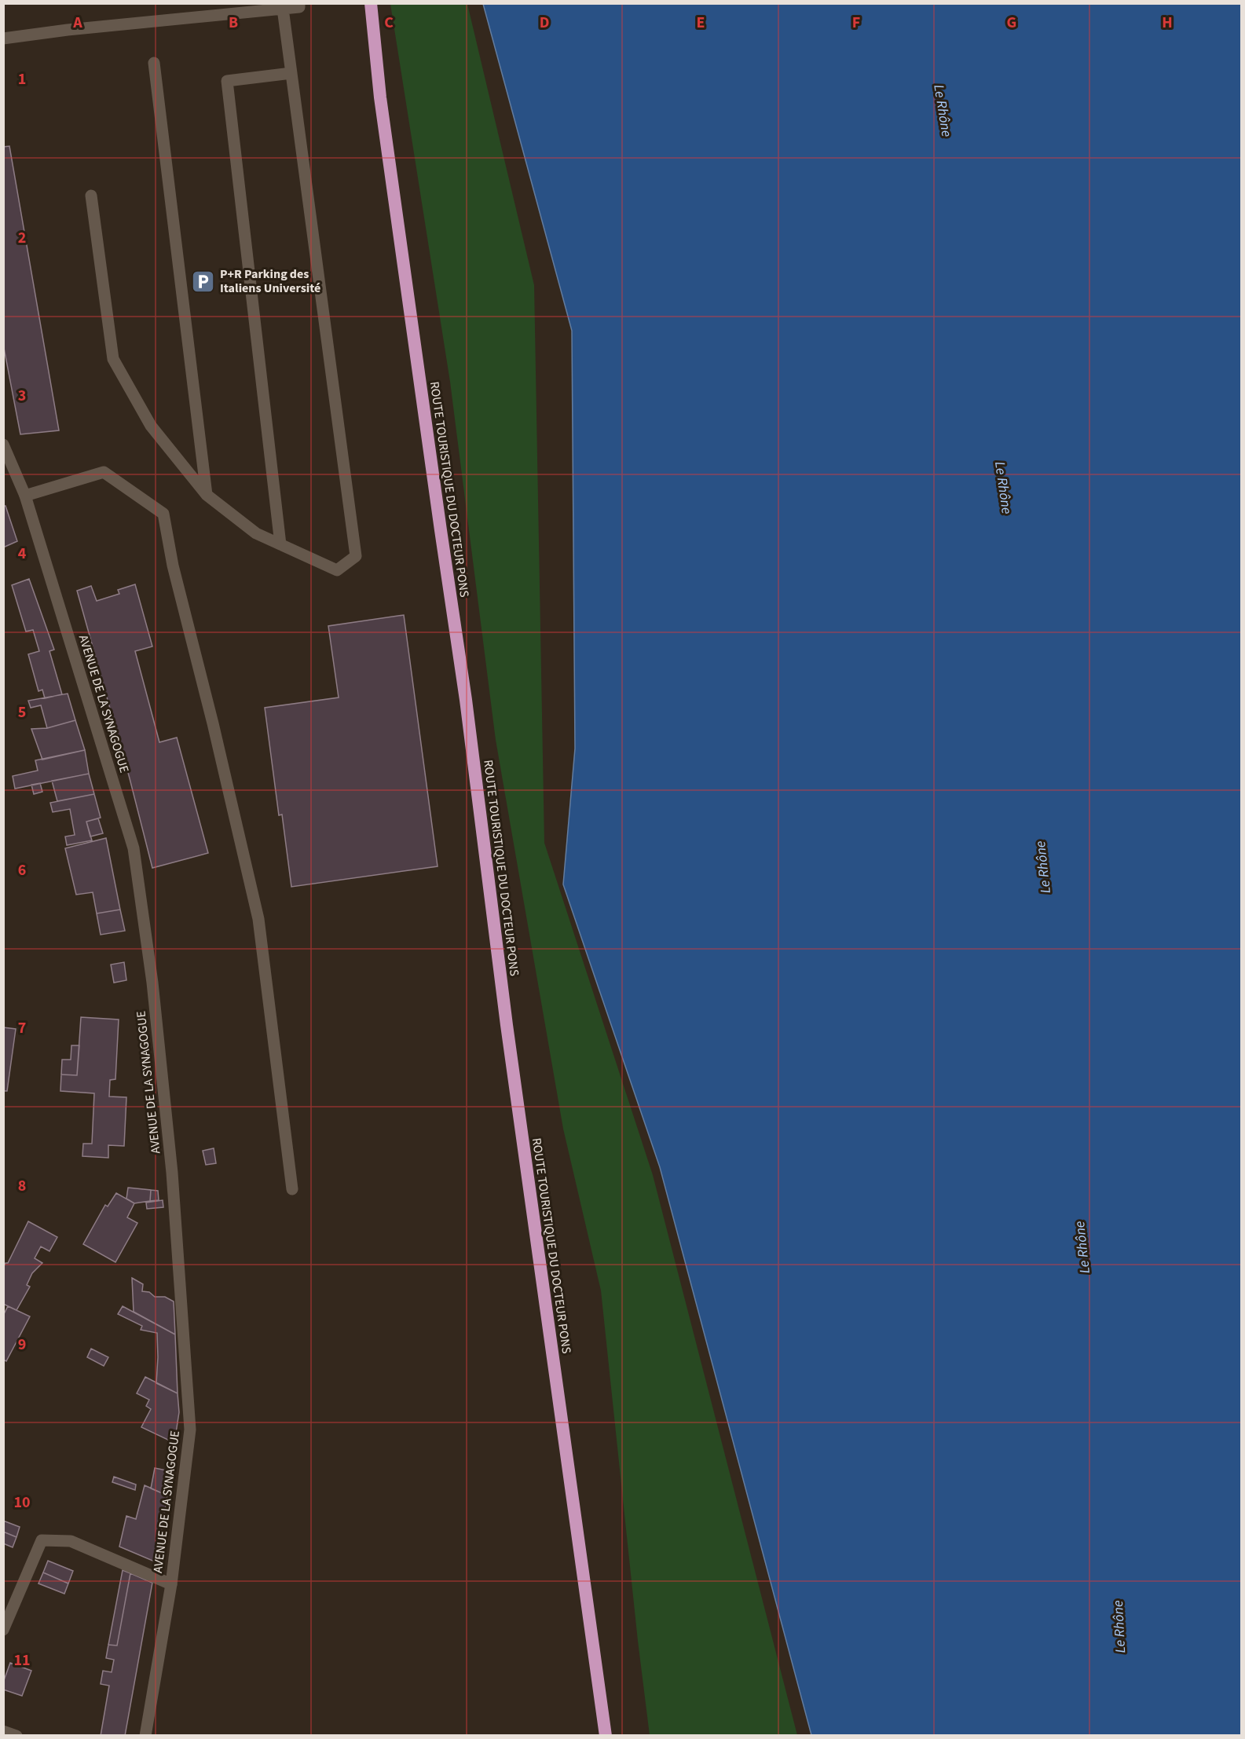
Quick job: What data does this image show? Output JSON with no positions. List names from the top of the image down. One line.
{"streets":{"highway":["ROUTE TOURISTIQUE DU DOCTEUR PONS"],"street":["AVENUE DE LA SYNAGOGUE"]},"water":["Le Rhône"],"places":{"parking":["P+R Parking des Italiens Université"]},"grid":{"columns":["A","B","C","D","E","F","G","H"],"rows":["1","2","3","4","5","6","7","8","9","10","11"]}}
